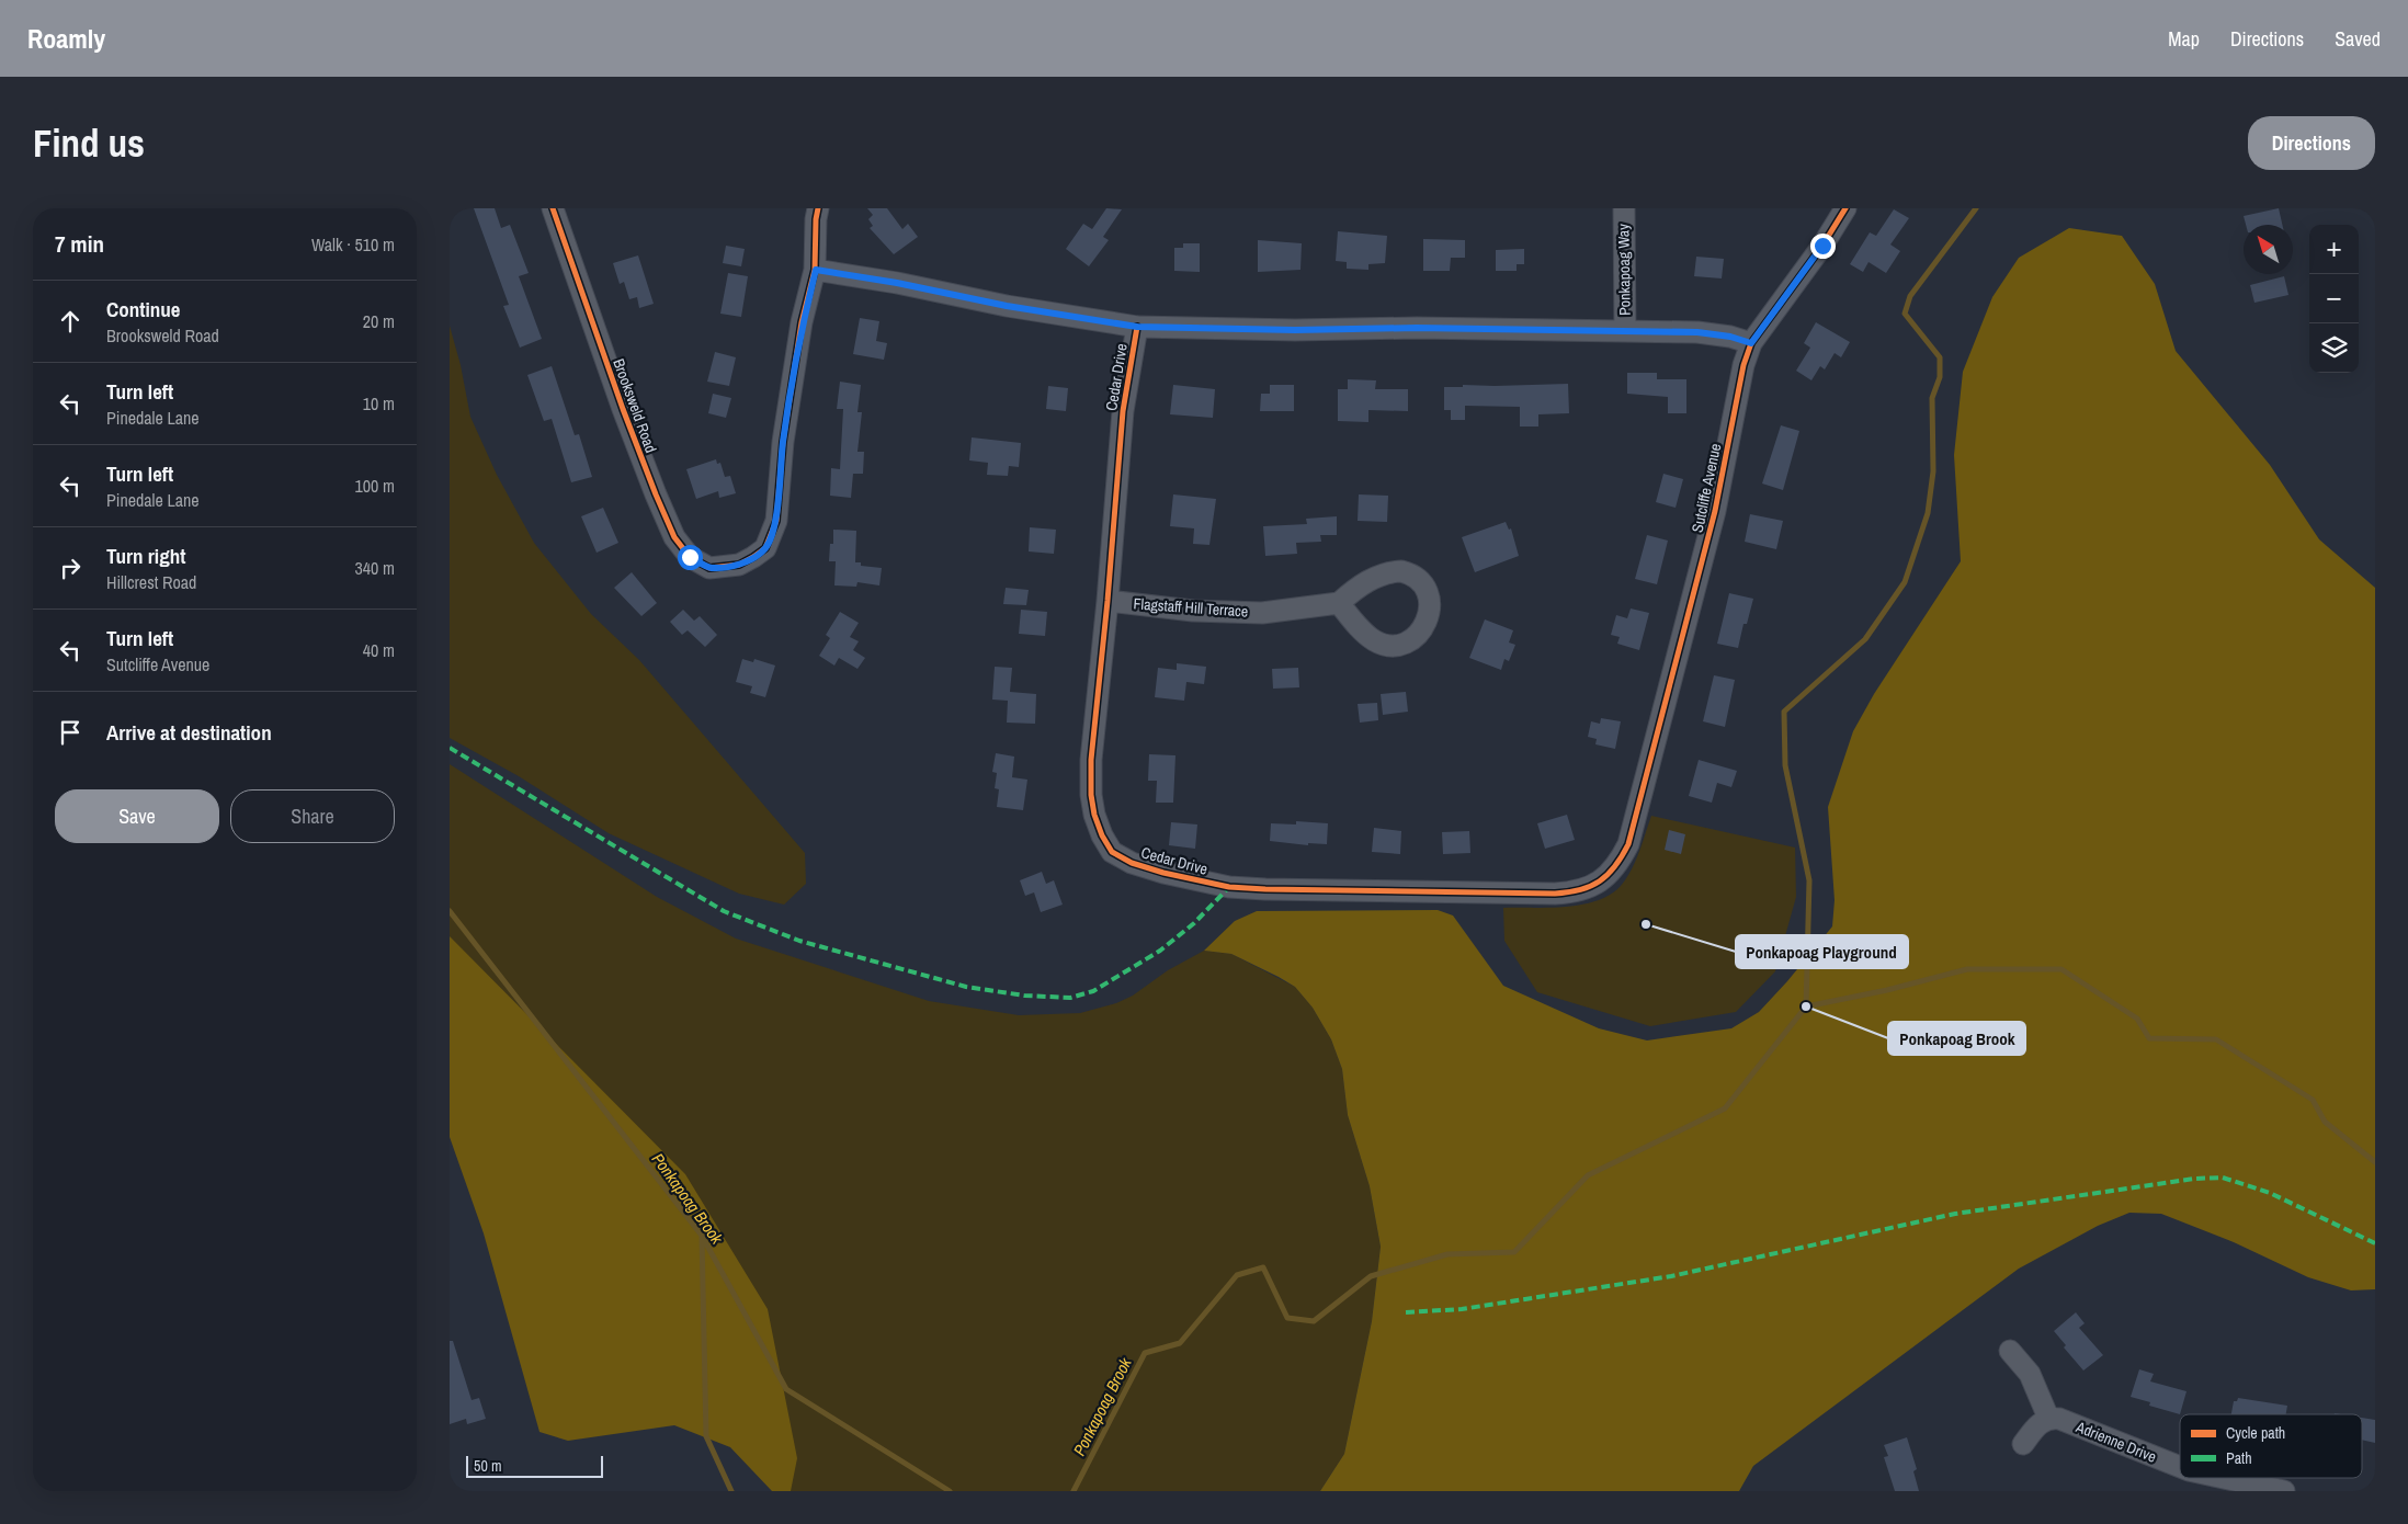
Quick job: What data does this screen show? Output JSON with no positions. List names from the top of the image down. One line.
{"streets":{"street":["Ponkapoag Way","Cedar Drive","Brooksweld Road","Sutcliffe Avenue","Flagstaff Hill Terrace","Adrienne Drive"]},"crossings":[["Cedar Drive","Sutcliffe Avenue"],["Cedar Drive","Flagstaff Hill Terrace"]],"water":["Ponkapoag Brook"],"places":["Ponkapoag Playground","Ponkapoag Brook"],"legend":["Cycle path","Path"],"scale_bar":"50 m","north":"top left","page":{"header":"Roamly","nav":["Map","Directions","Saved"],"buttons":["Directions",["Save","Share"]],"title":"Find us","heading":["7 min","Walk · 510 m"],"map_buttons":["+","−"],"list":[["Continue","Brooksweld Road","20 m"],["Turn left","Pinedale Lane","10 m"],["Turn left","Pinedale Lane","100 m"],["Turn right","Hillcrest Road","340 m"],["Turn left","Sutcliffe Avenue","40 m"],"Arrive at destination"],"scale":"50 m"}}
